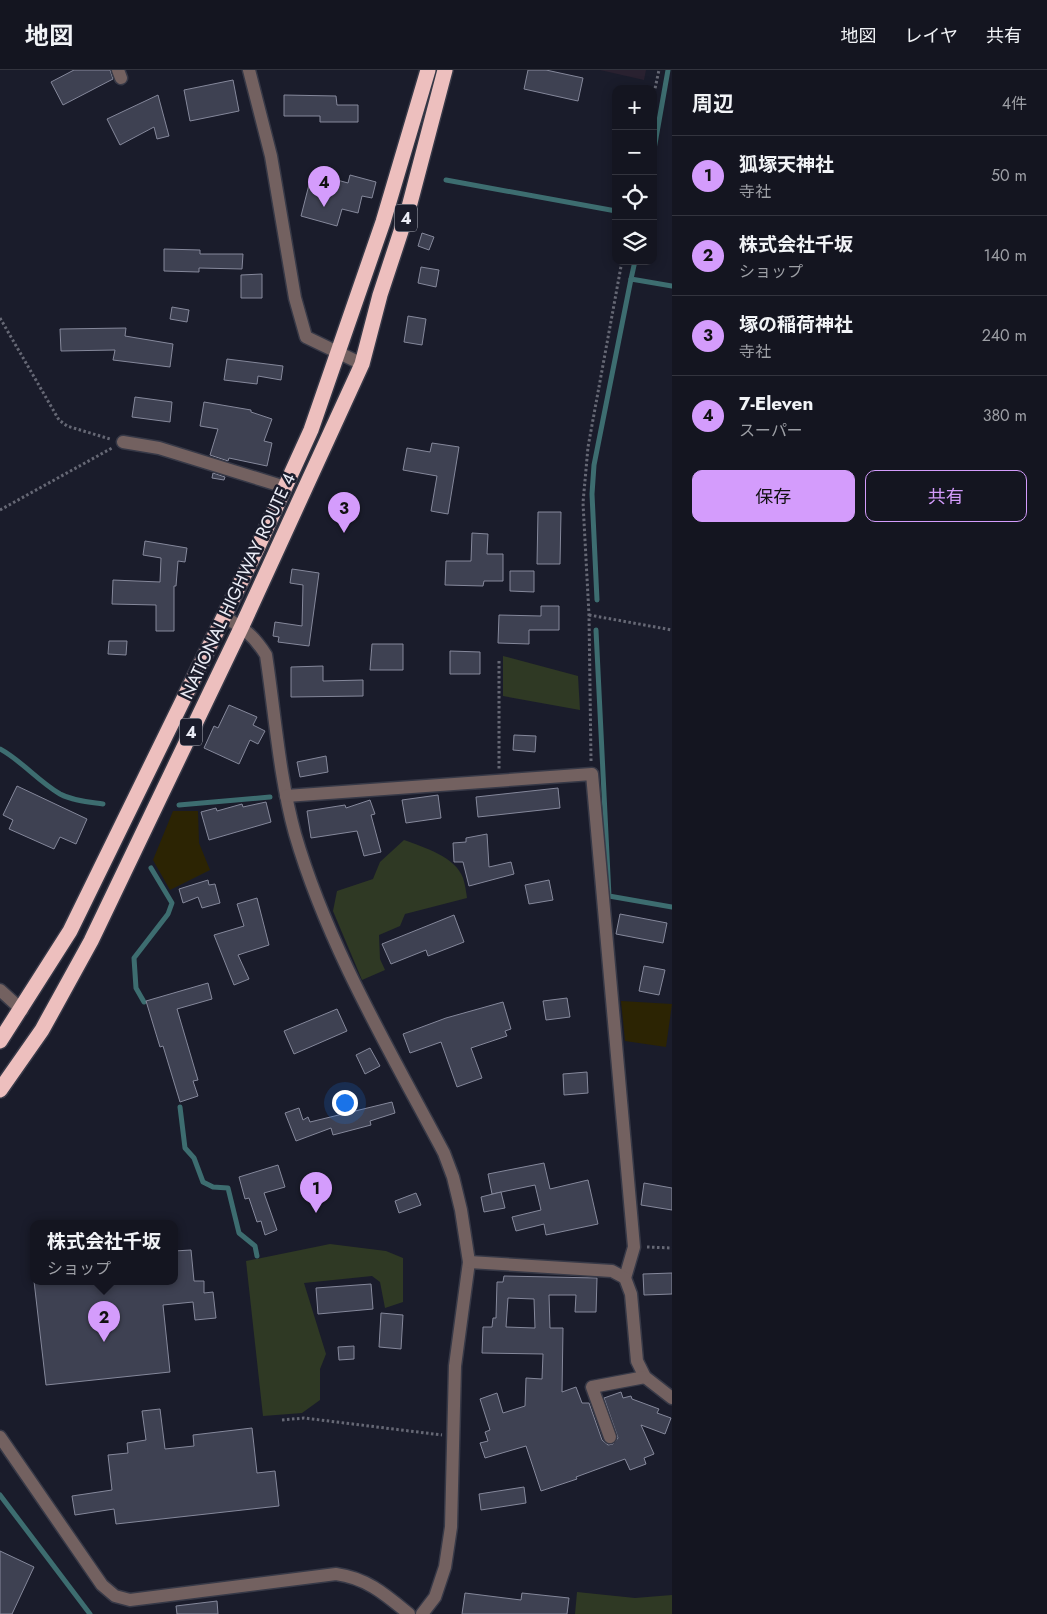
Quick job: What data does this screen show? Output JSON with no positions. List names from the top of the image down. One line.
{"streets":{"highway":["4","NATIONAL HIGHWAY ROUTE 4"]},"page":{"header":"地図","nav":["地図","レイヤ","共有"],"heading":["周辺","4件"],"map_buttons":["+","−"],"list":[{"mark":"1","name":"狐塚天神社","note":"寺社","value":"50 m"},{"mark":"2","name":"株式会社千坂","note":"ショップ","value":"140 m"},{"mark":"3","name":"塚の稲荷神社","note":"寺社","value":"240 m"},{"mark":"4","name":"7-Eleven","note":"スーパー","value":"380 m"}],"pins":["4","3","1","2"],"buttons":["保存","共有"],"popup":["株式会社千坂","ショップ"]}}
